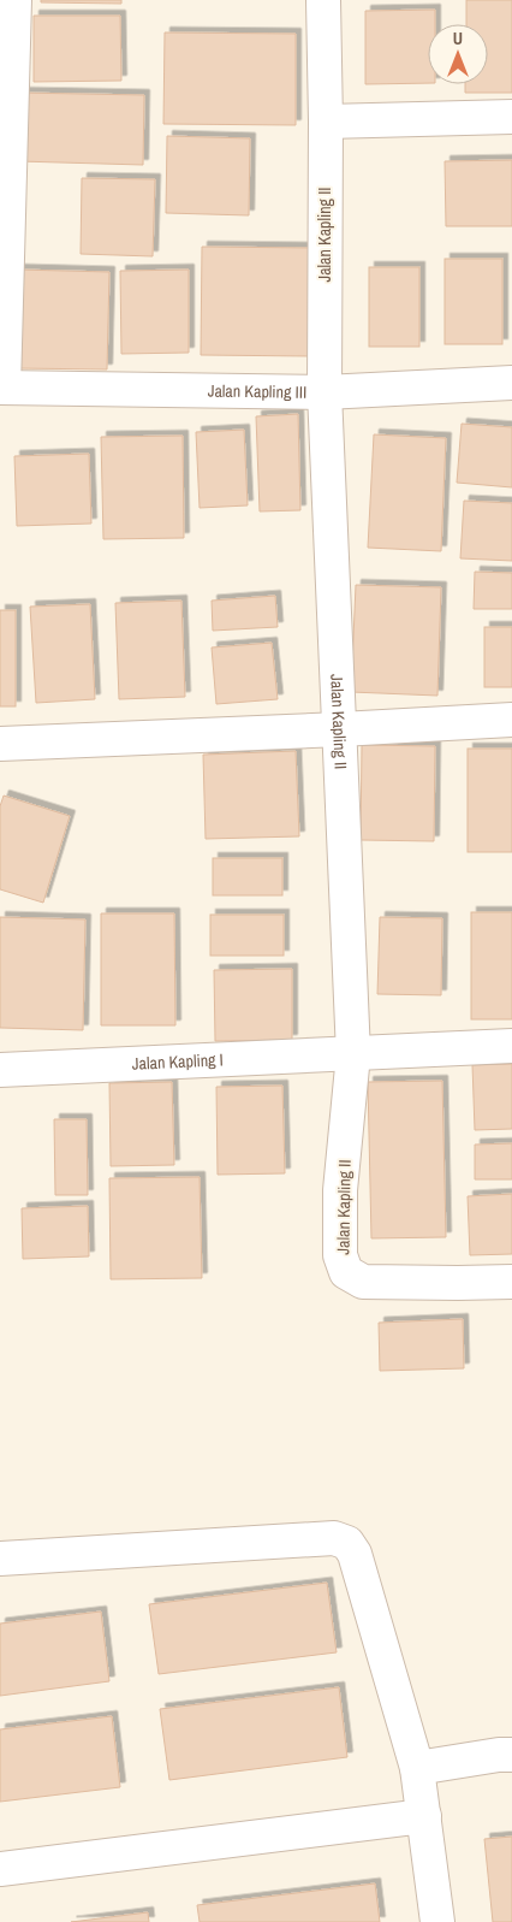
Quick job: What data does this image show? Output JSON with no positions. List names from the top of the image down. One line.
{"streets":{"street":["Jalan Kapling II","Jalan Kapling III","Jalan Kapling I"]},"crossings":[["Jalan Kapling II","Jalan Kapling III"],["Jalan Kapling II","Jalan Kapling I"]],"north":"top"}
